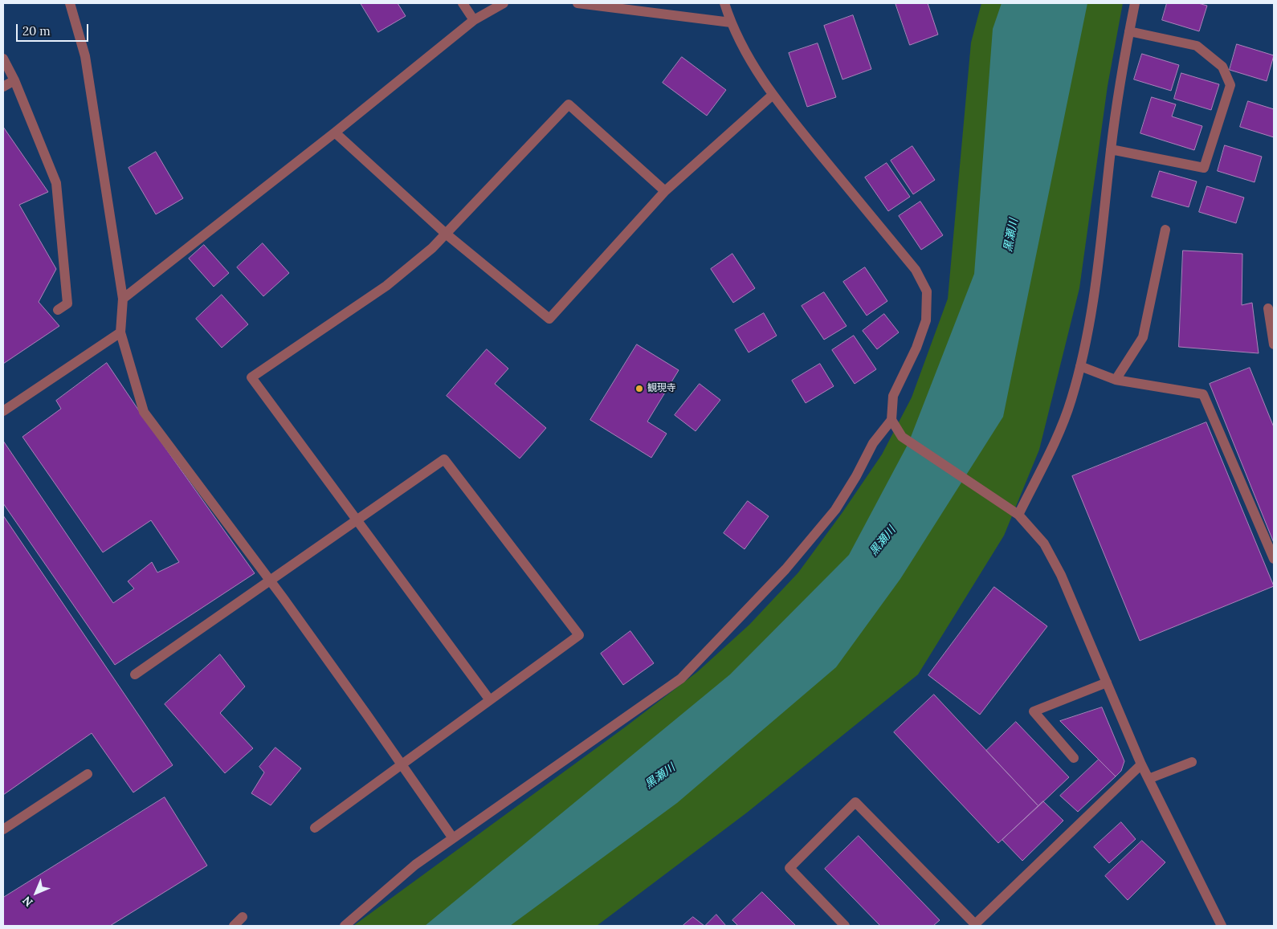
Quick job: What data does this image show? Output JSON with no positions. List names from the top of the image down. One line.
{"water":["黒瀬川"],"places":["観現寺"],"scale_bar":"20 m","north":"bottom left"}
